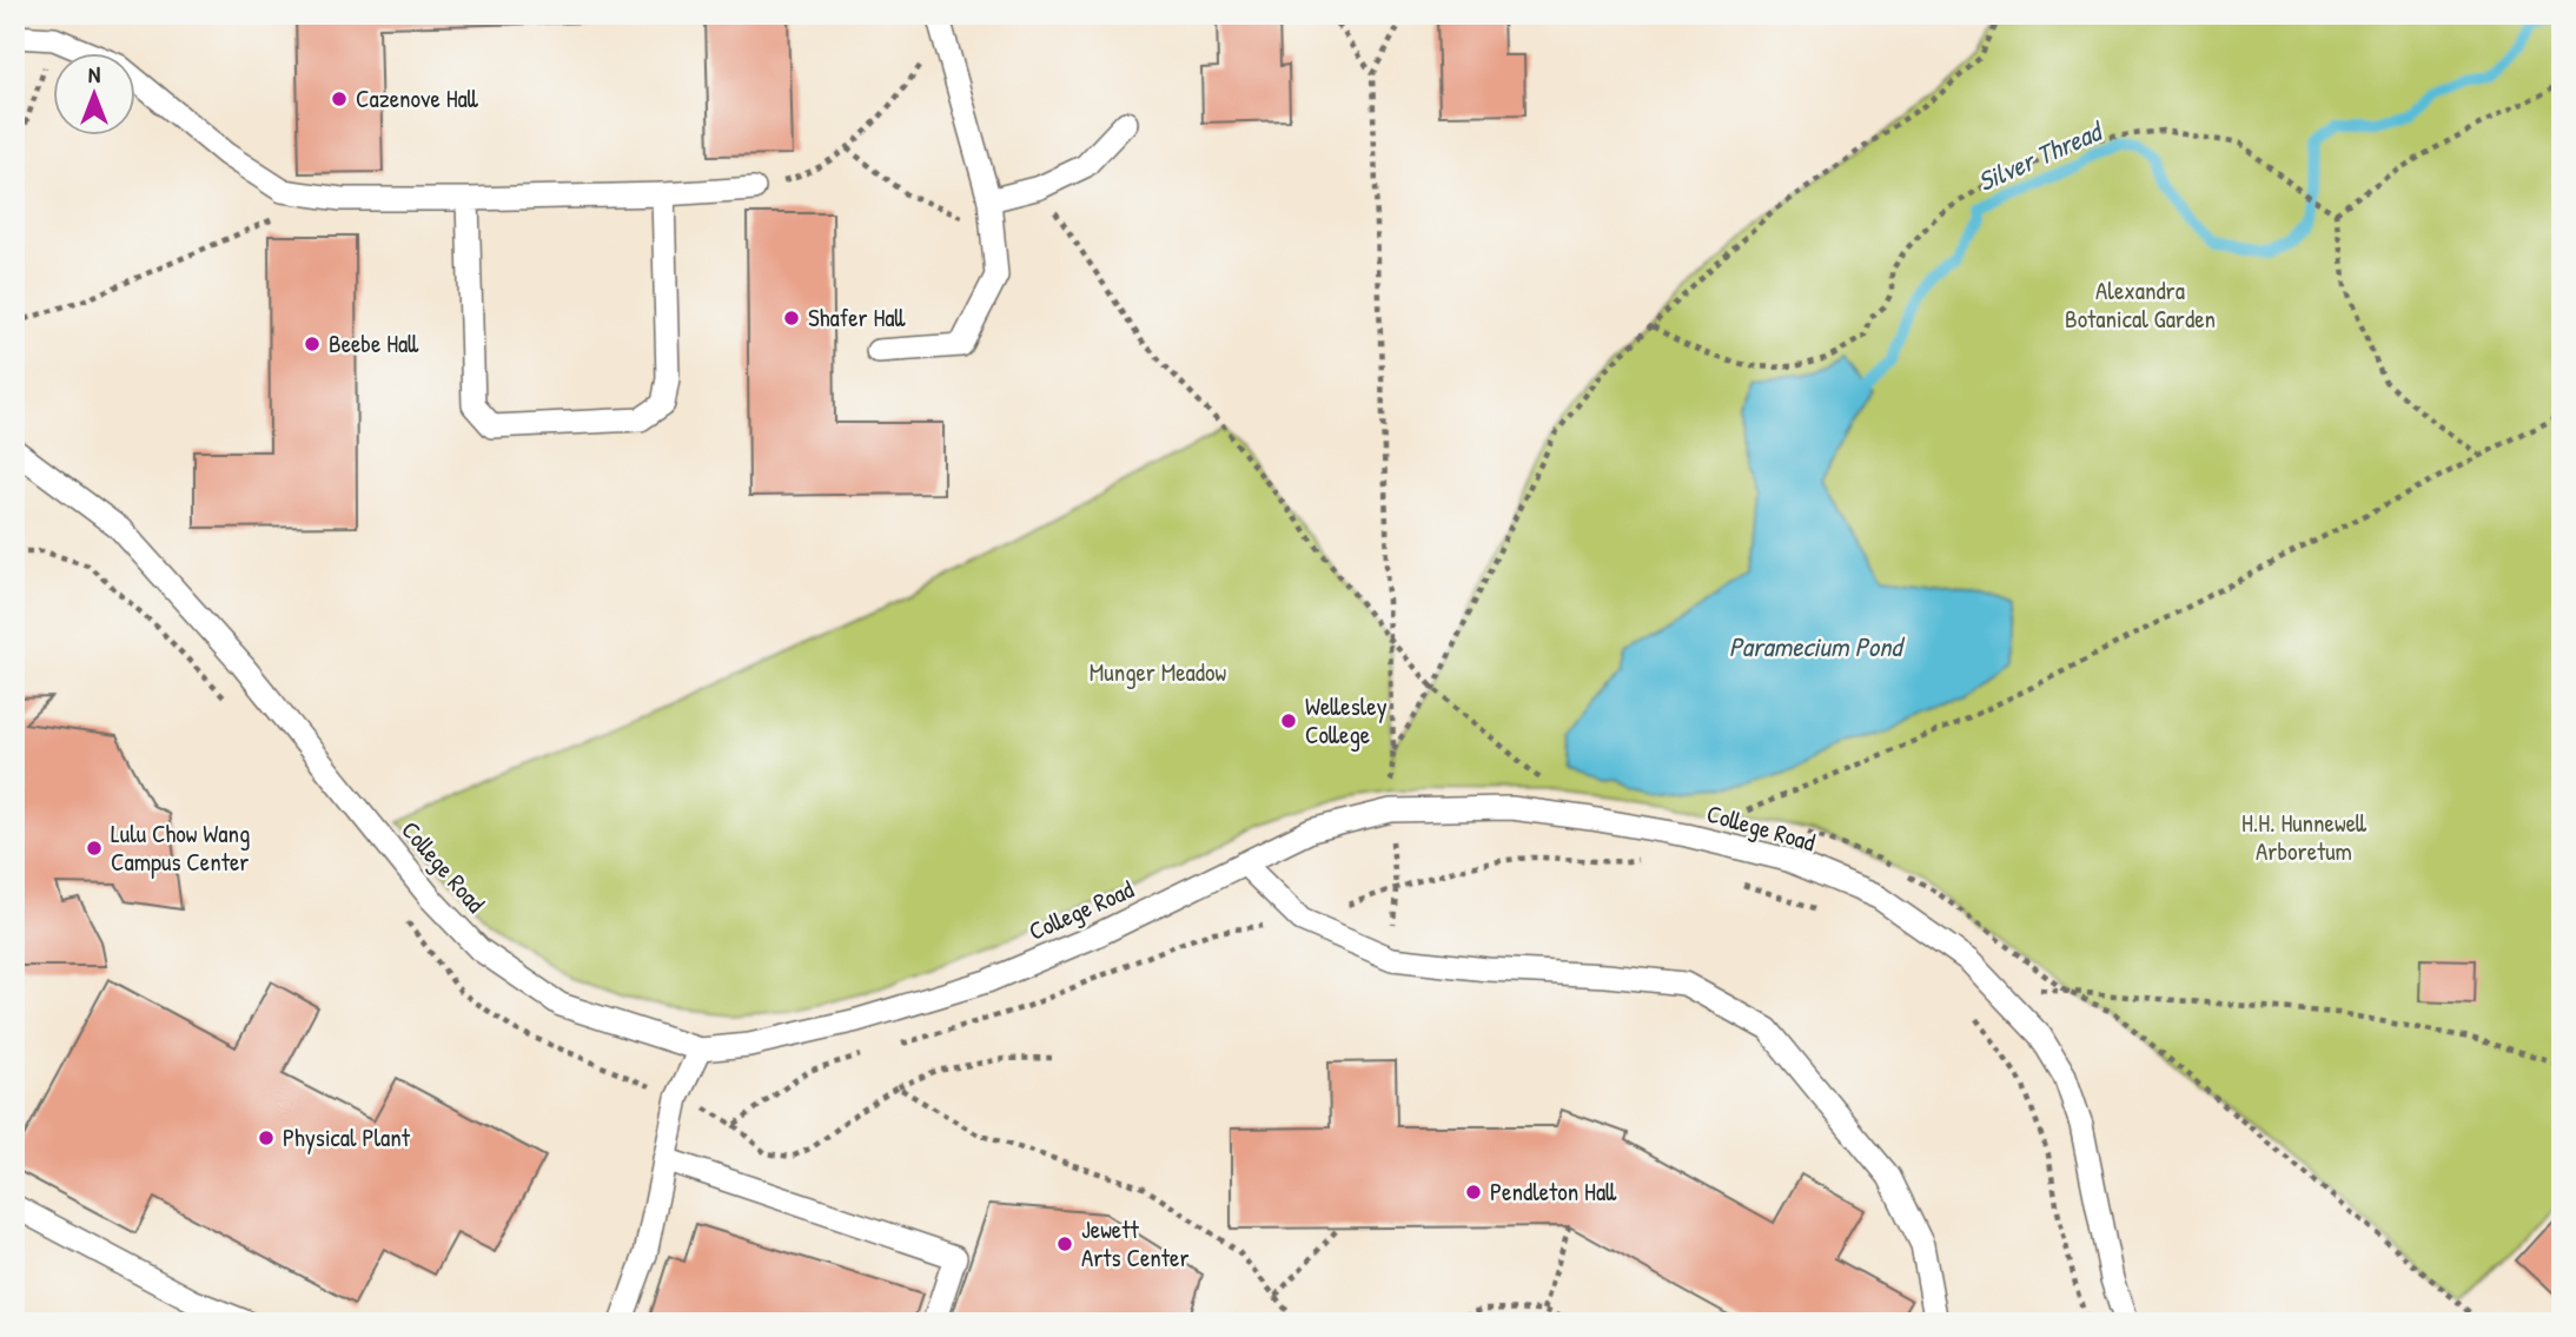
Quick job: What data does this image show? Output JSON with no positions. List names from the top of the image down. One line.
{"streets":{"lane":["College Road"]},"water":["Silver Thread","Paramecium Pond"],"parks":["Alexandra Botanical Garden","Munger Meadow","H.H. Hunnewell Arboretum"],"places":["Cazenove Hall","Shafer Hall","Beebe Hall","Wellesley College","Lulu Chow Wang Campus Center","Physical Plant","Pendleton Hall","Jewett Arts Center"],"north":"top"}
